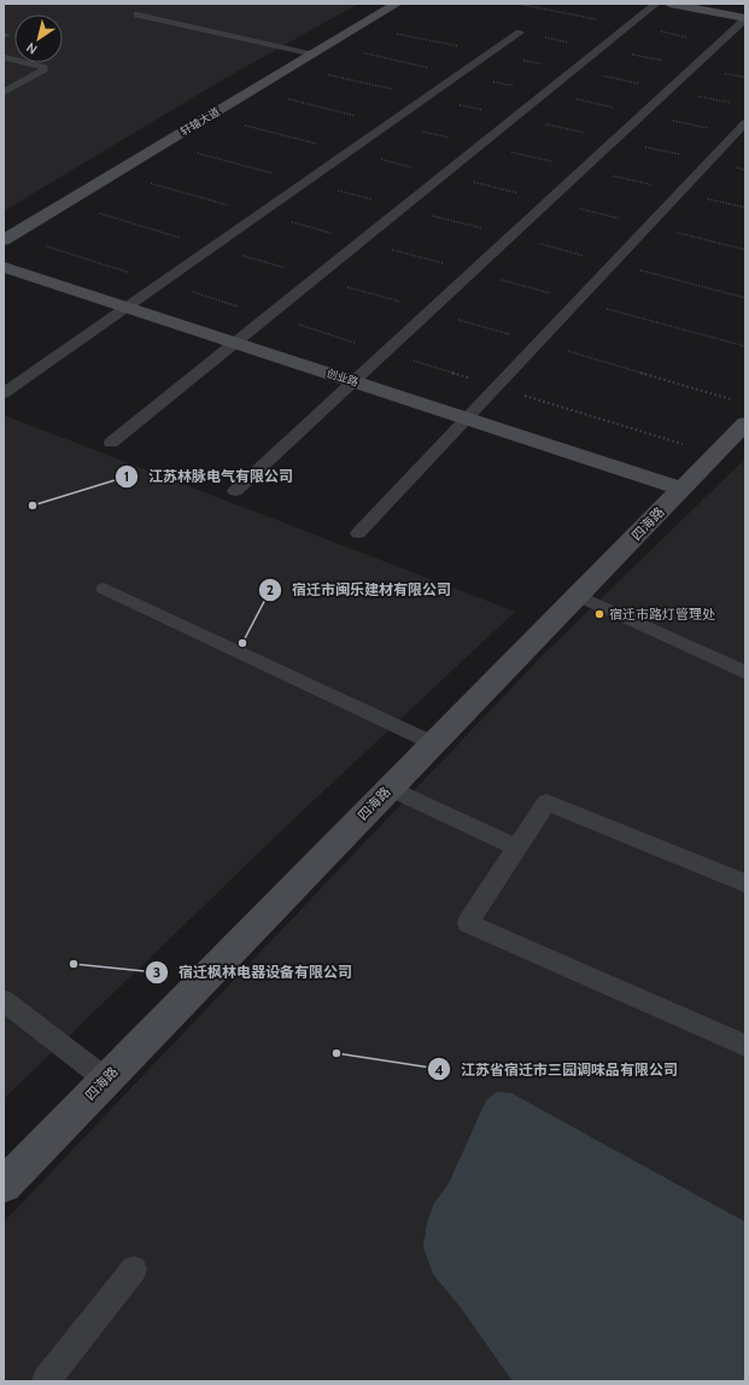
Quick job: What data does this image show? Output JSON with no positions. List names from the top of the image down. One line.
{"streets":{"street":["轩辕大道","创业路","四海路"]},"crossings":[["创业路","四海路"]],"places":["江苏林脉电气有限公司","宿迁市路灯管理处","宿迁市闽乐建材有限公司","宿迁枫林电器设备有限公司","江苏省宿迁市三园调味品有限公司"],"north":"bottom left"}
